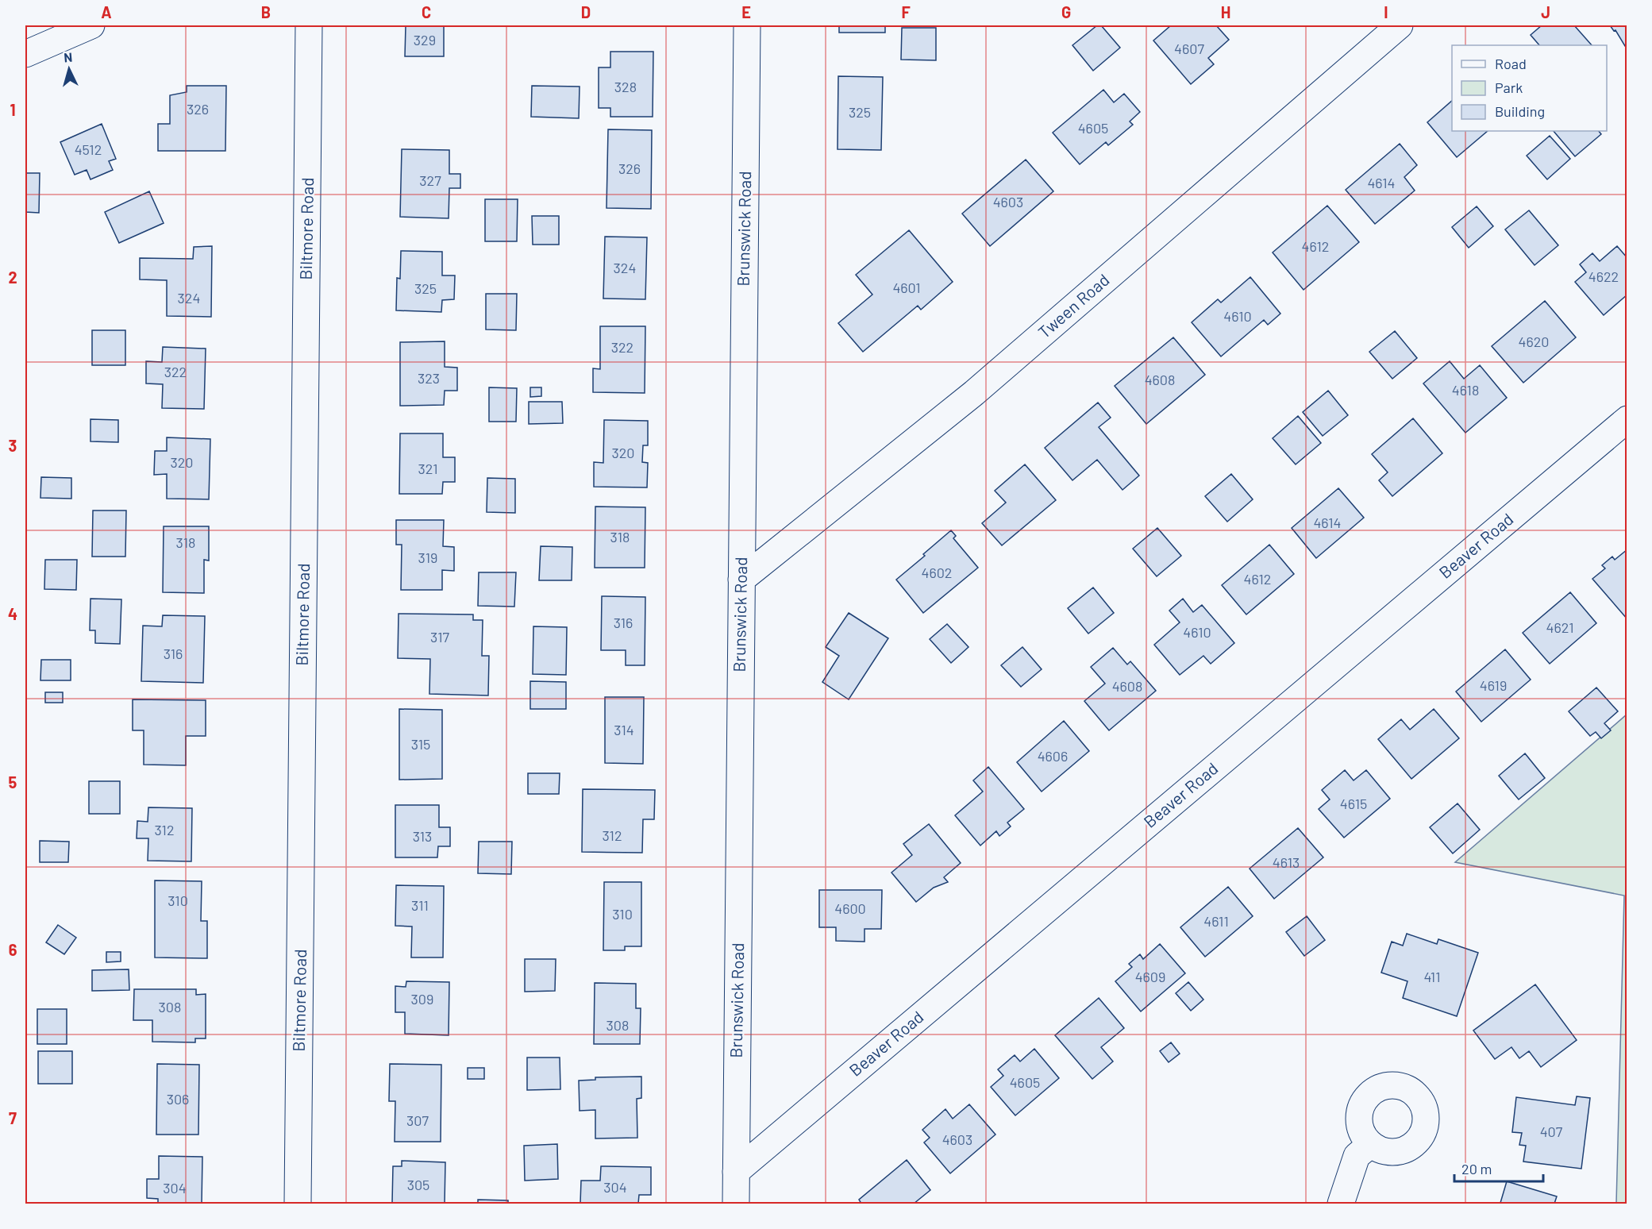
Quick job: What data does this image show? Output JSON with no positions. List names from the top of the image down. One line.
{"streets":{"street":["Biltmore Road","Brunswick Road","Tween Road","Beaver Road"]},"crossings":[["Brunswick Road","Tween Road"],["Brunswick Road","Beaver Road"]],"house_numbers":["329","4607","328","326","325","4605","4512","326","327","4614","4603","4612","324","4622","4601","325","324","4610","4620","322","322","323","4608","4618","320","320","321","4614","318","318","319","4602","4612","316","4621","4610","317","316","4619","4608","314","315","4606","4615","312","312","313","4613","310","311","4600","310","4611","4609","411","309","308","308","4605","306","307","407","4603","305","304","304"],"legend":["Road","Park","Building"],"scale_bar":"20 m","north":"top","grid":{"columns":["A","B","C","D","E","F","G","H","I","J"],"rows":["1","2","3","4","5","6","7"]}}
